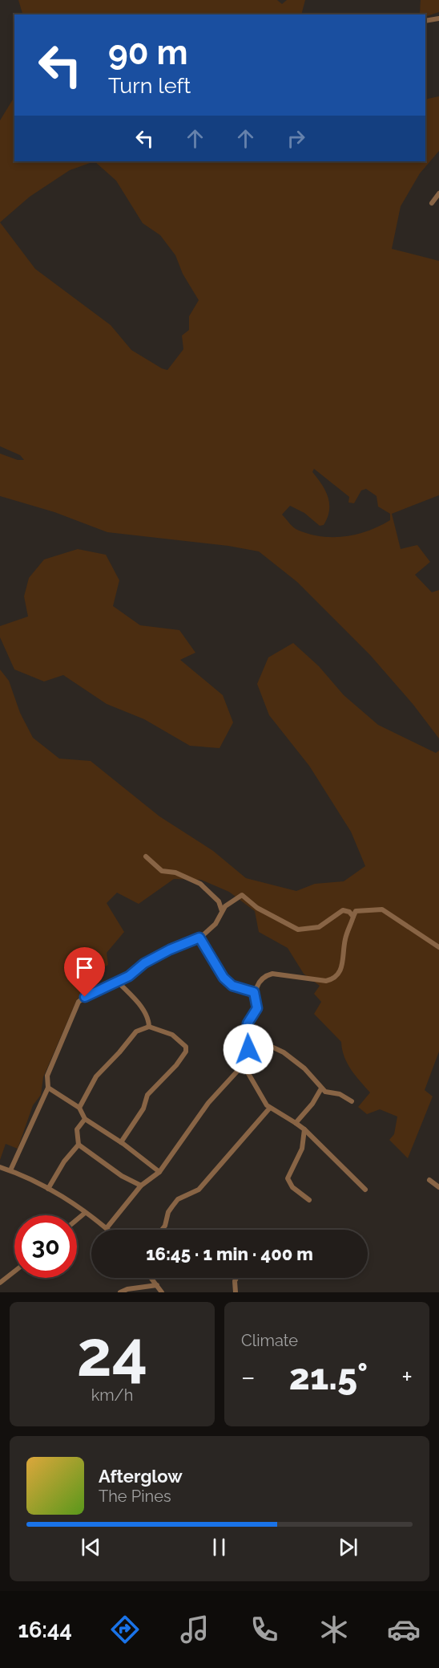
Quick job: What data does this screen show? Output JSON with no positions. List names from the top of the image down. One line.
{"page":{"turn":["90 m","Turn left"],"limit":"30","trip":"16:45 · 1 min · 400 m","tile":[["24","km/h"],"Climate"],"heat":["−","21.5°","+"],"song":["Afterglow","The Pines"],"tabs":"16:44"}}
